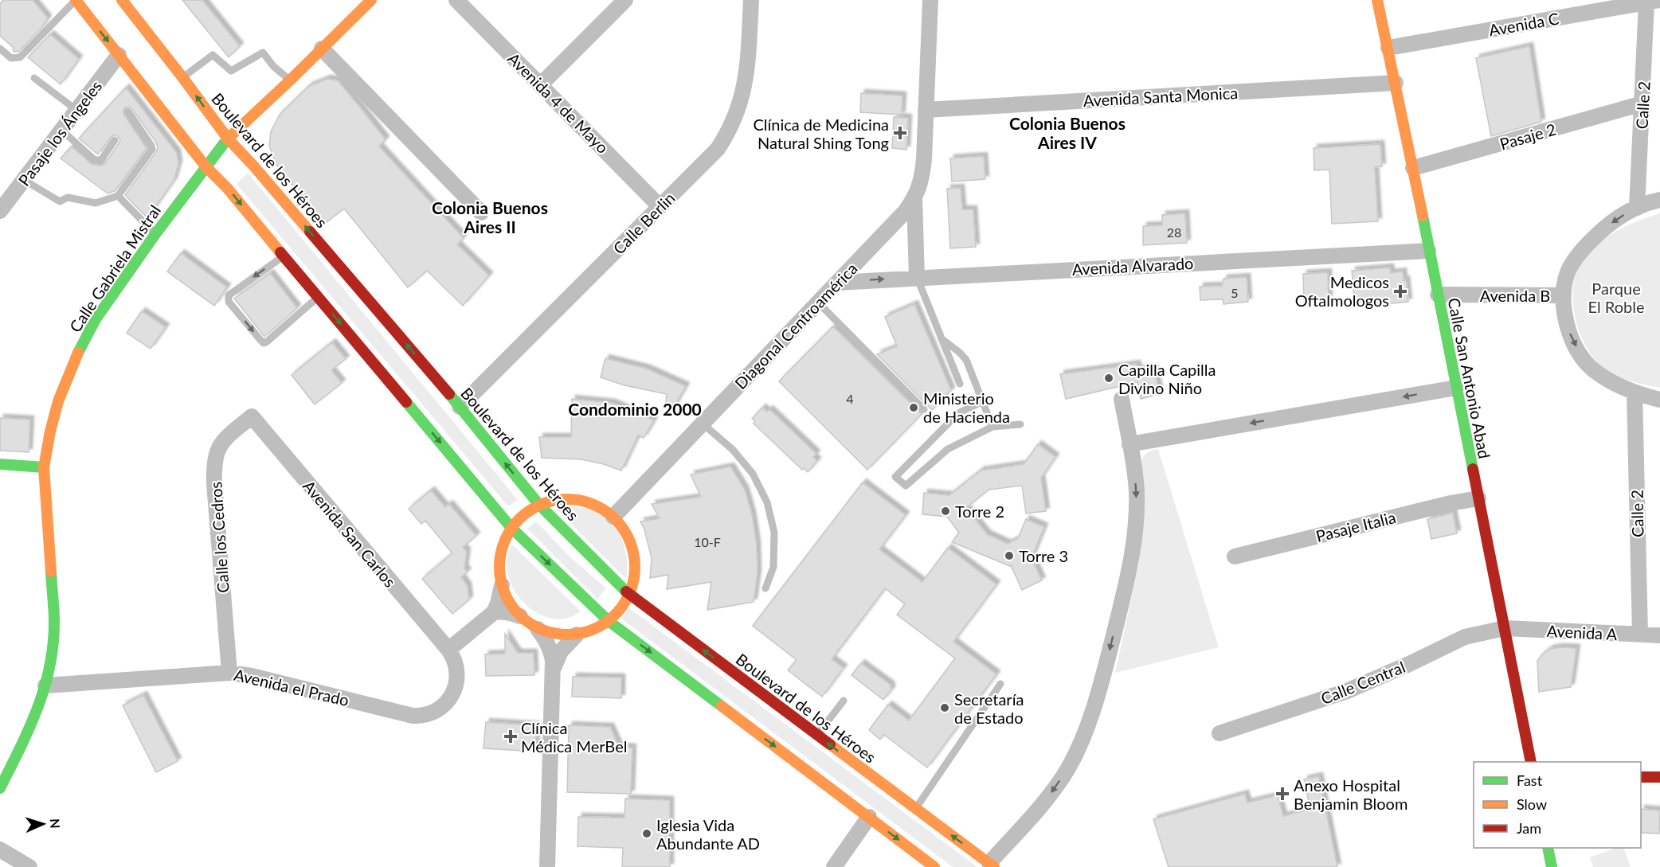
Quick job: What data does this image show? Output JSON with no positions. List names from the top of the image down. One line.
{"streets":{"main road":["Boulevard de los Héroes","Calle Gabriela Mistral","Calle San Antonio Abad"],"street":["Avenida C","Avenida Santa Monica","Avenida 4 de Mayo","Calle 2","Pasaje los Ángeles","Pasaje 2","Calle Berlin","Avenida Alvarado","Avenida B","Diagonal Centroamérica","Pasaje Italia","Avenida San Carlos","Calle los Cedros","Avenida A","Calle Central","Avenida el Prado"]},"crossings":[["Avenida C","Calle 2"],["Avenida C","Calle San Antonio Abad"],["Avenida Santa Monica","Diagonal Centroamérica"],["Avenida Santa Monica","Calle San Antonio Abad"],["Avenida 4 de Mayo","Calle Berlin"],["Calle 2","Pasaje 2"],["Calle 2","Avenida A"],["Pasaje 2","Calle San Antonio Abad"],["Boulevard de los Héroes","Calle Berlin"],["Boulevard de los Héroes","Calle Gabriela Mistral"],["Avenida Alvarado","Diagonal Centroamérica"],["Avenida Alvarado","Calle San Antonio Abad"],["Calle Gabriela Mistral","Avenida el Prado"],["Avenida B","Calle San Antonio Abad"],["Calle San Antonio Abad","Pasaje Italia"],["Calle San Antonio Abad","Avenida A"],["Calle San Antonio Abad","Calle Central"],["Avenida San Carlos","Calle los Cedros"],["Avenida San Carlos","Avenida el Prado"],["Calle los Cedros","Avenida el Prado"],["Avenida A","Calle Central"]],"districts":["Colonia Buenos Aires IV","Colonia Buenos Aires II","Condominio 2000"],"parks":["Parque El Roble"],"places":{"health":["Clínica de Medicina Natural Shing Tong","Medicos Oftalmologos","Clínica Médica MerBel","Anexo Hospital Benjamin Bloom"],"other":["Capilla Capilla Divino Niño","Ministerio de Hacienda","Torre 2","Torre 3","Secretaría de Estado","Iglesia Vida Abundante AD"]},"house_numbers":["28","5","4","10-F"],"legend":["Fast","Slow","Jam"],"north":"right"}
